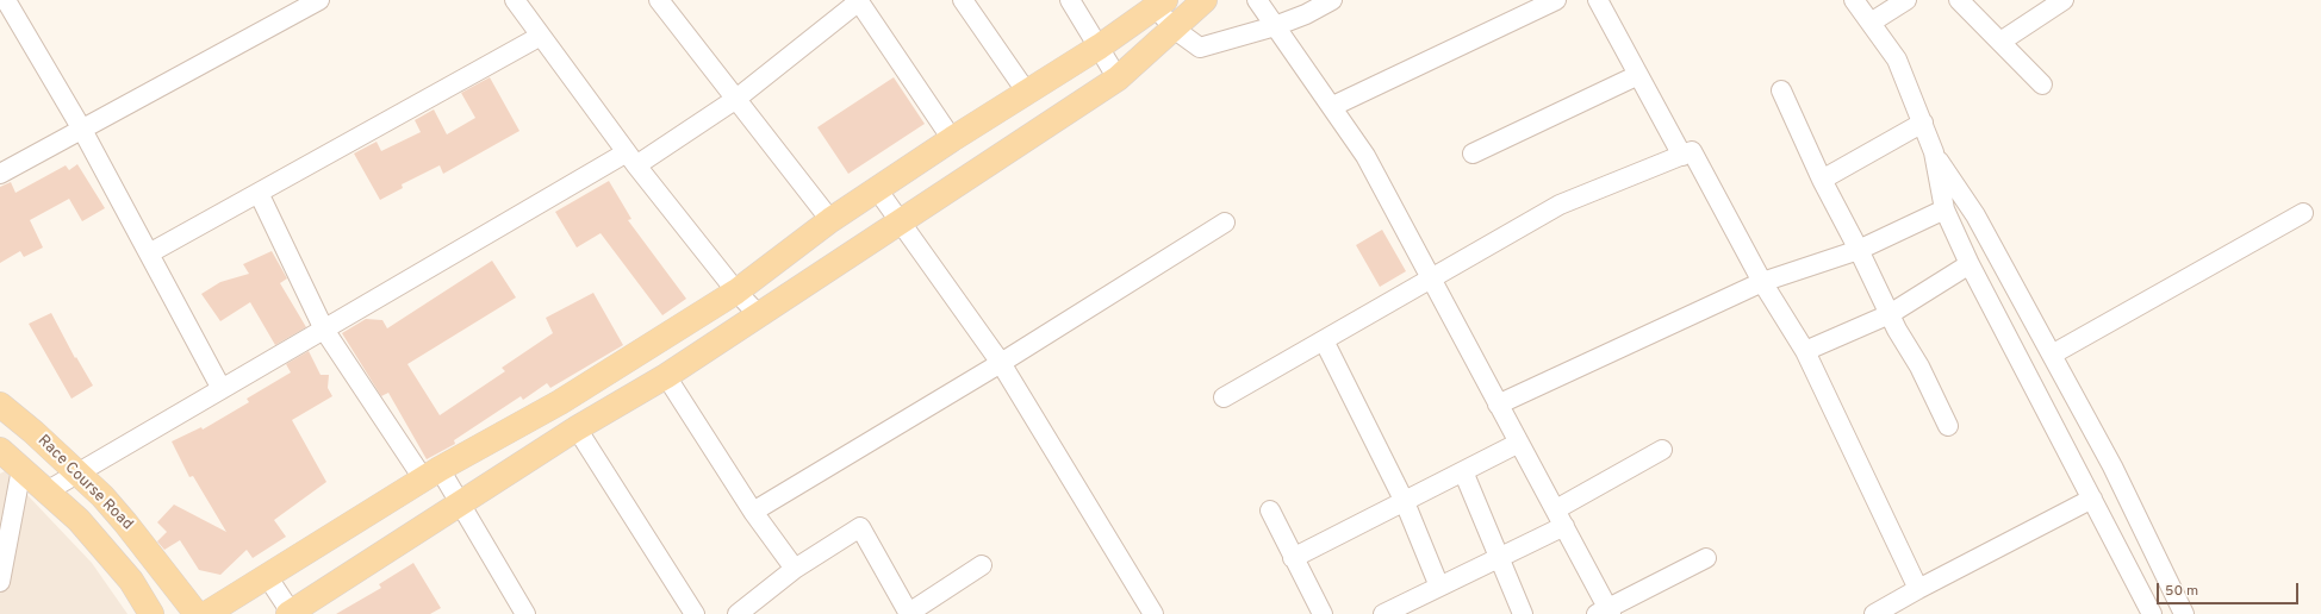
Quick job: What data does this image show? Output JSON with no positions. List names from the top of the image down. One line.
{"streets":{"main road":["Race Course Road"]},"scale_bar":"50 m"}
